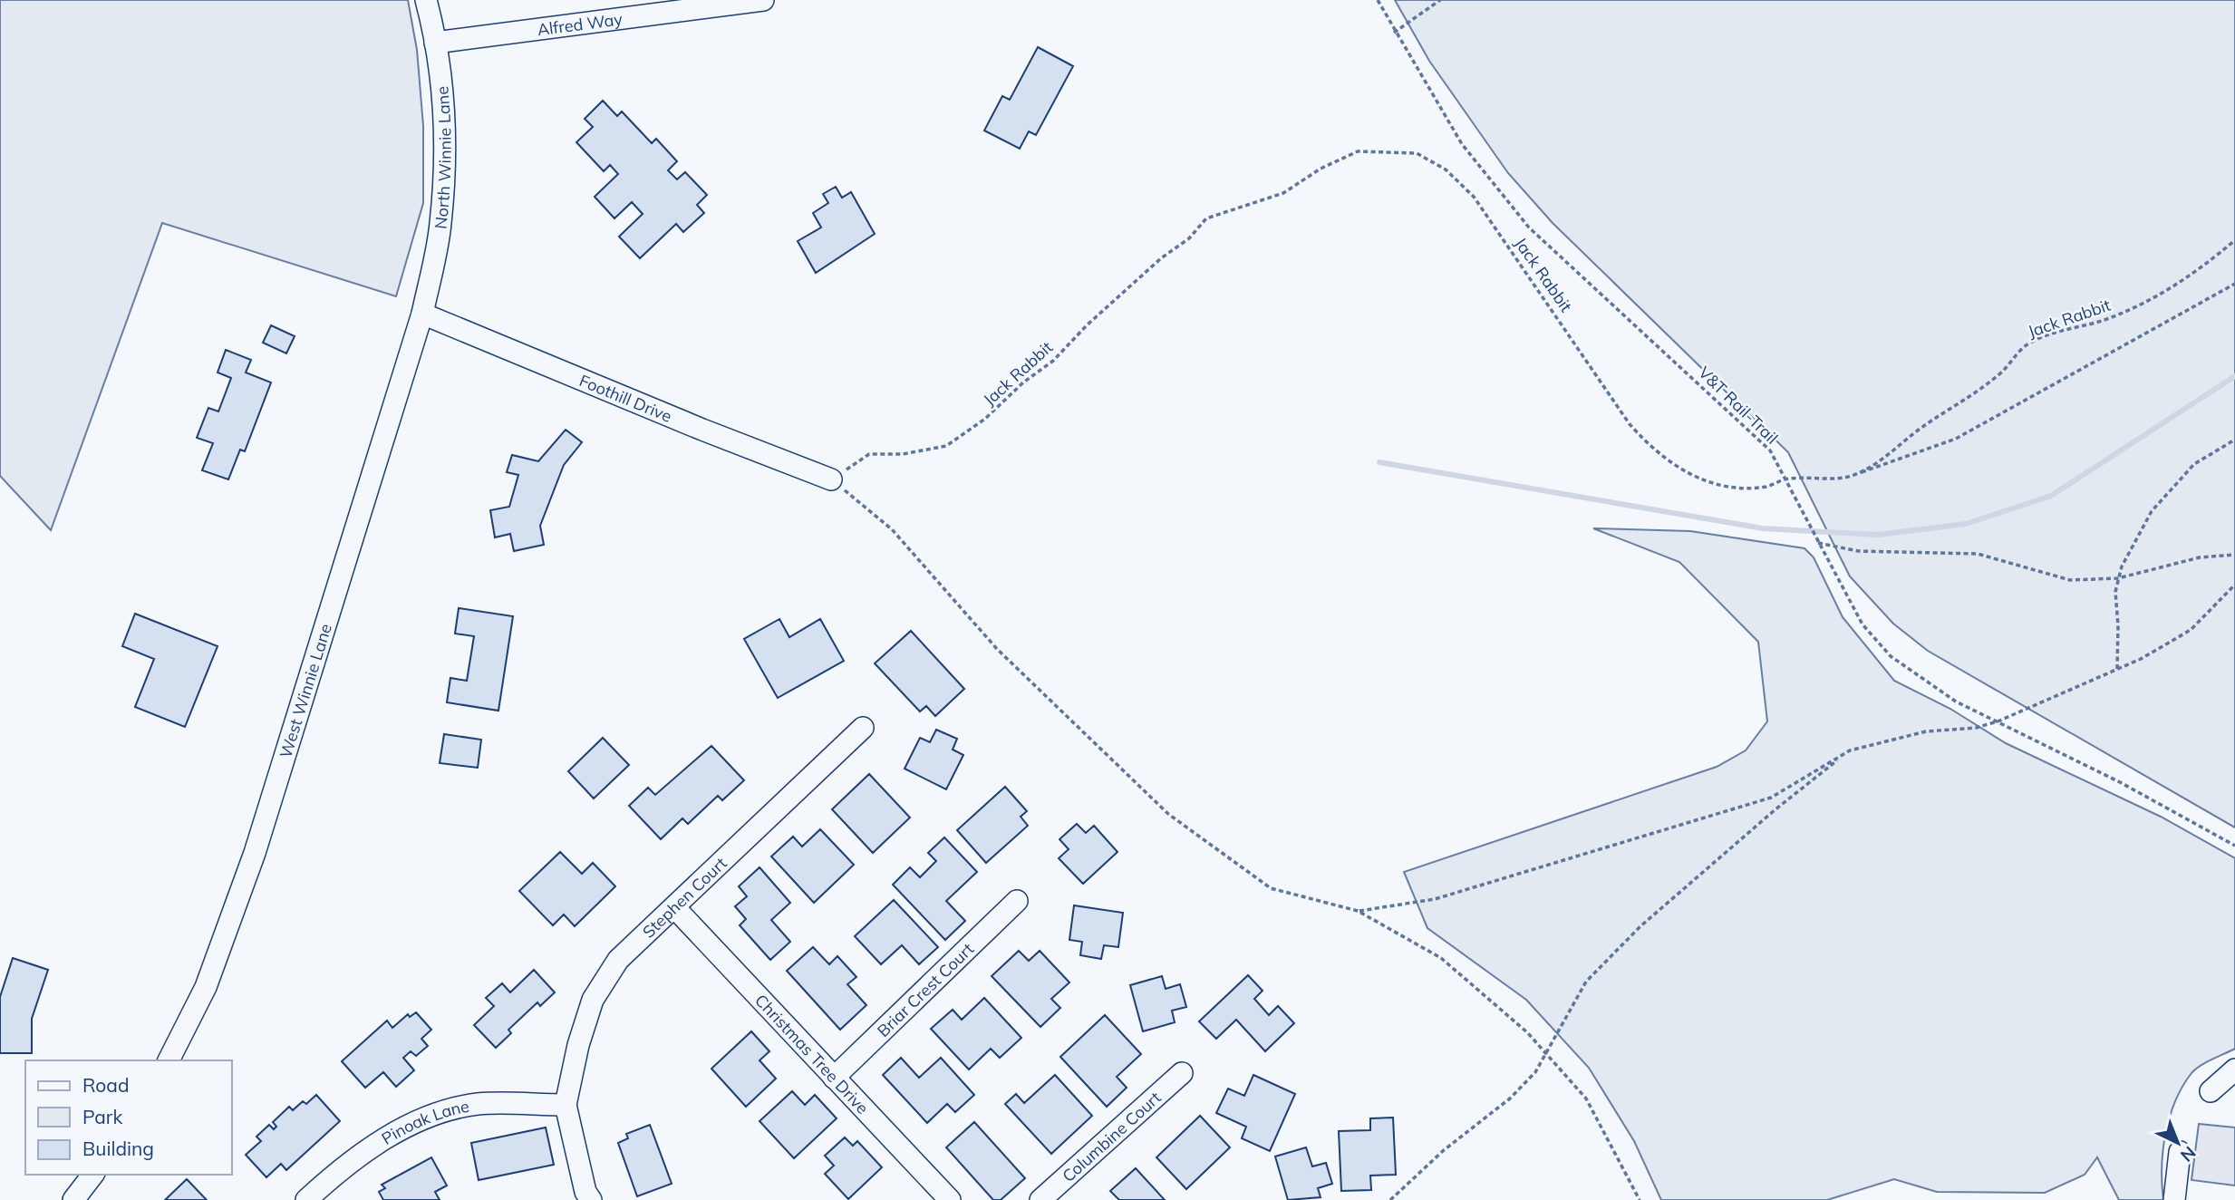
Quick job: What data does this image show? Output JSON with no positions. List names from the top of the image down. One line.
{"streets":{"street":["Alfred Way","North Winnie Lane","Foothill Drive","West Winnie Lane","Stephen Court","Briar Crest Court","Christmas Tree Drive","Pinoak Lane","Columbine Court"],"path":["Jack Rabbit","V&T Rail-Trail"]},"crossings":[["Alfred Way","North Winnie Lane"],["North Winnie Lane","Foothill Drive"],["North Winnie Lane","West Winnie Lane"],["Jack Rabbit","Foothill Drive"],["Jack Rabbit","V&T Rail-Trail"],["Foothill Drive","West Winnie Lane"],["Stephen Court","Christmas Tree Drive"],["Stephen Court","Pinoak Lane"],["Briar Crest Court","Christmas Tree Drive"]],"legend":["Road","Park","Building"],"north":"bottom right"}
